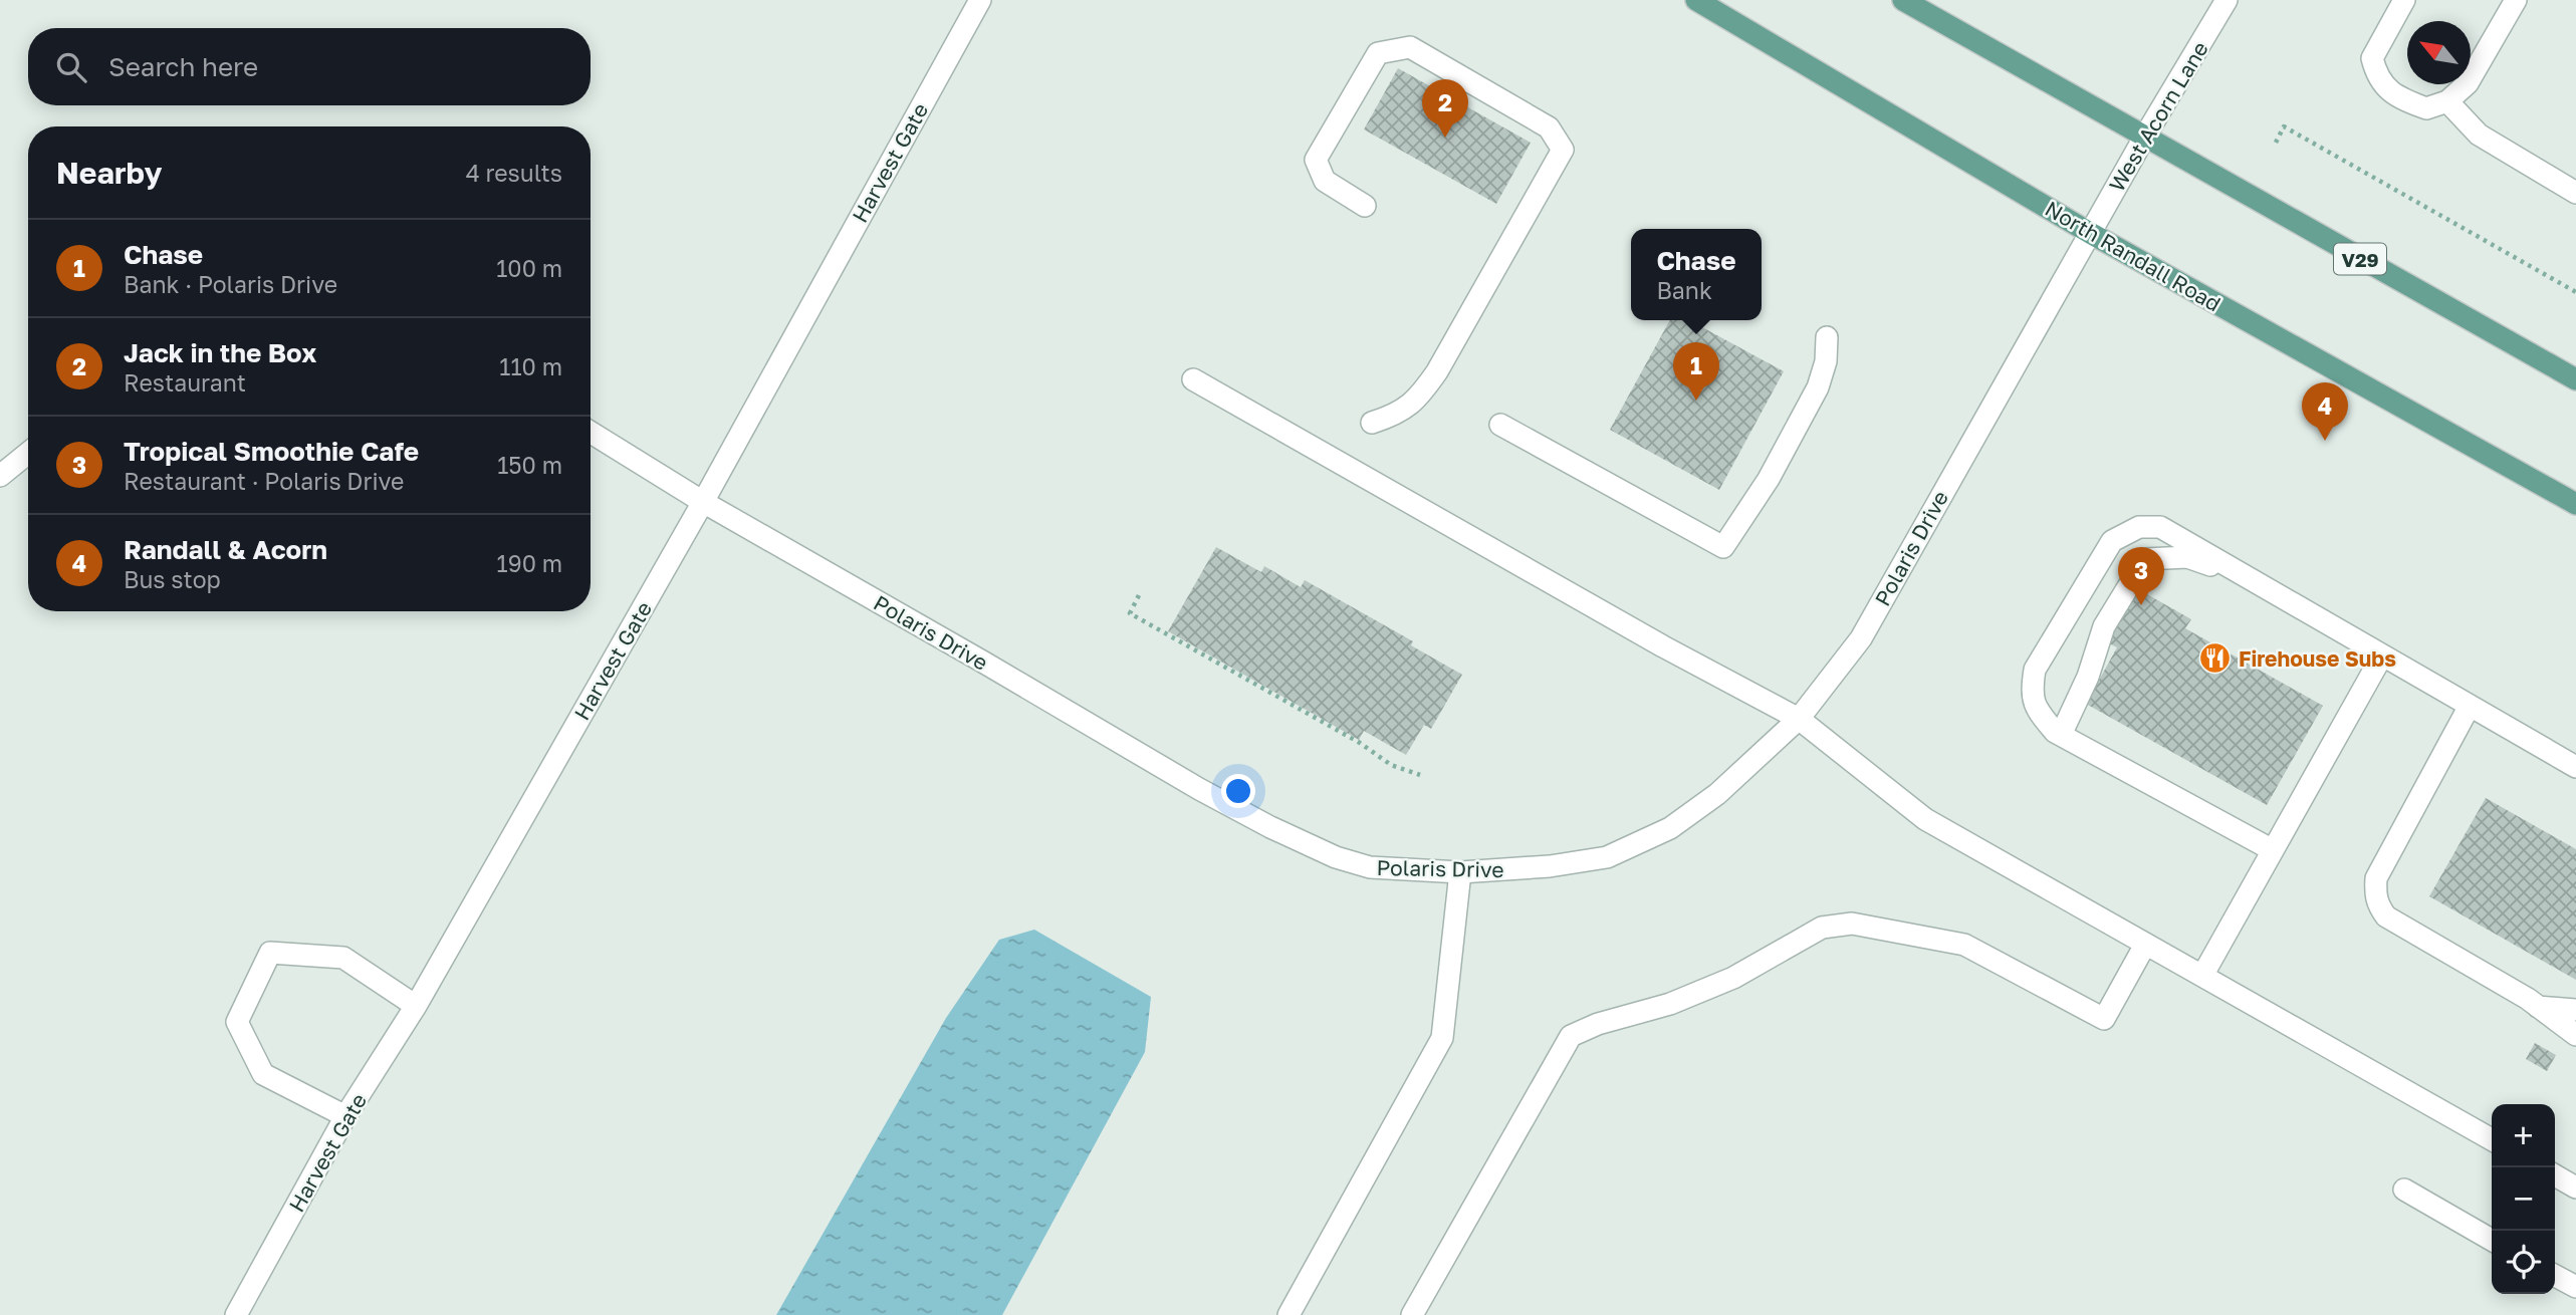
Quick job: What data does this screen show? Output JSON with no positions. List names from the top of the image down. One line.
{"streets":{"main road":["North Randall Road","V29"],"street":["West Acorn Lane","Harvest Gate","Polaris Drive"]},"crossings":[["West Acorn Lane","North Randall Road"],["West Acorn Lane","V29"],["West Acorn Lane","Polaris Drive"],["Harvest Gate","Polaris Drive"],["North Randall Road","Polaris Drive"]],"places":{"restaurant":["Firehouse Subs"]},"north":"top left","page":{"search":"Search here","pins":["2","1","4","3"],"heading":["Nearby","4 results"],"list":[{"mark":"1","name":"Chase","note":"Bank · Polaris Drive","value":"100 m"},{"mark":"2","name":"Jack in the Box","note":"Restaurant","value":"110 m"},{"mark":"3","name":"Tropical Smoothie Cafe","note":"Restaurant · Polaris Drive","value":"150 m"},{"mark":"4","name":"Randall & Acorn","note":"Bus stop","value":"190 m"}],"popup":["Chase","Bank"],"map_buttons":["+","−"]}}
